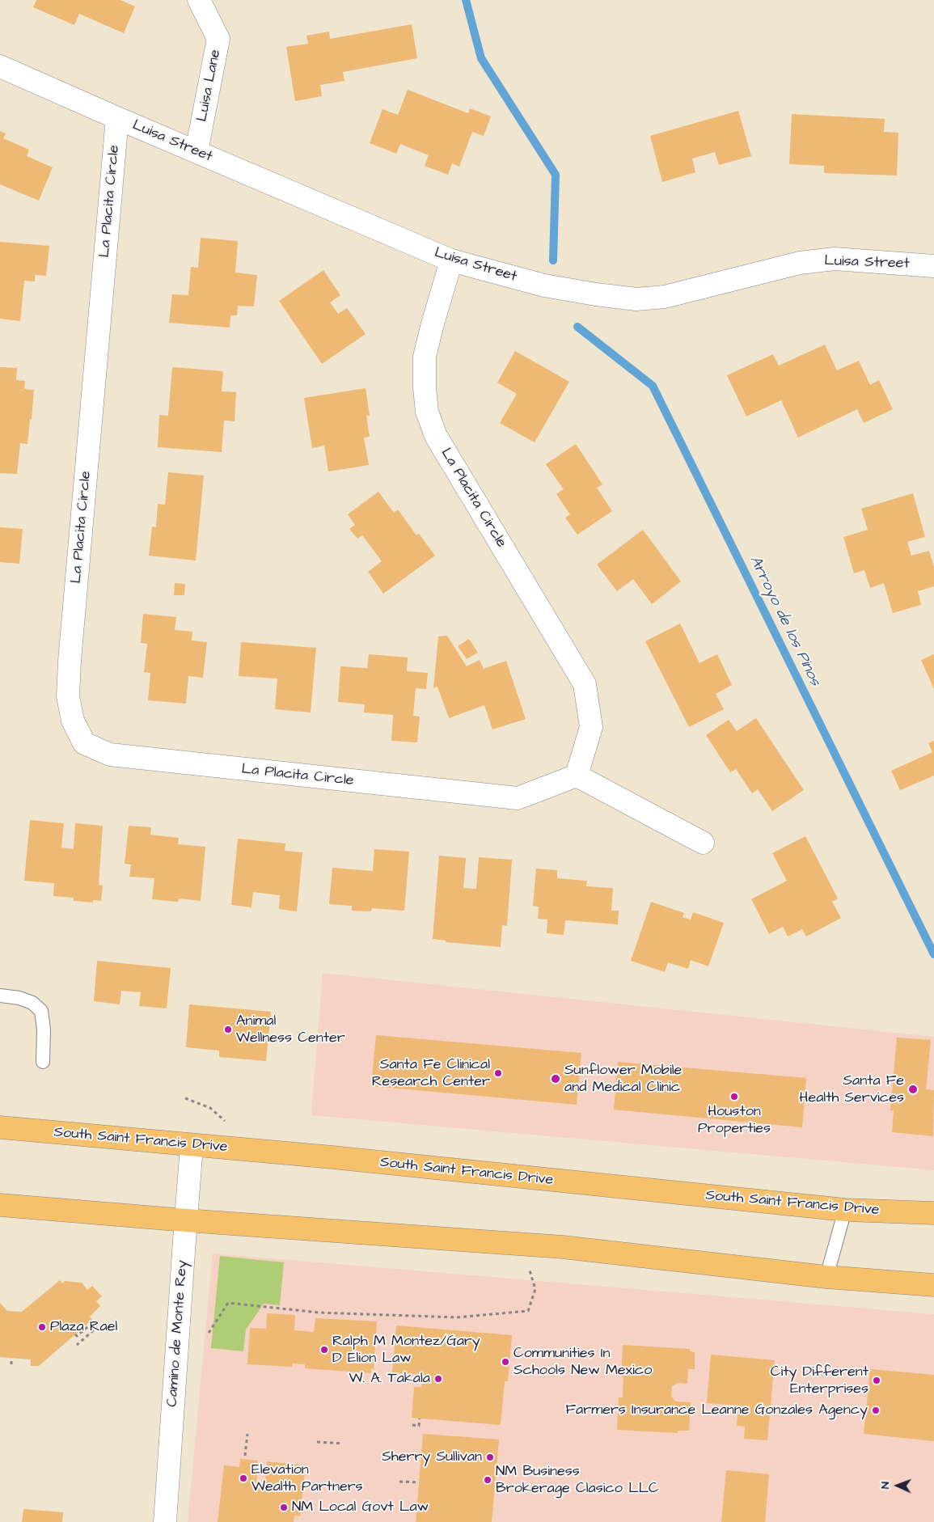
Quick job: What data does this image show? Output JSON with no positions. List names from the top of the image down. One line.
{"streets":{"highway":["South Saint Francis Drive"],"street":["Luisa Lane","Luisa Street","La Placita Circle","Camino de Monte Rey"]},"crossings":[["Luisa Lane","Luisa Street"],["Luisa Street","La Placita Circle"],["South Saint Francis Drive","Camino de Monte Rey"]],"water":["Arroyo de los Pinos"],"places":["Animal Wellness Center","Santa Fe Clinical Research Center","Sunflower Mobile and Medical Clinic","Santa Fe Health Services","Houston Properties","Plaza Rael","Ralph M Montez/Gary D Elion Law","Communities In Schools New Mexico","W. A. Takala","City Different Enterprises","Farmers Insurance Leanne Gonzales Agency","Sherry Sullivan","Elevation Wealth Partners","NM Business Brokerage Clasico LLC","NM Local Govt Law"],"north":"left"}
